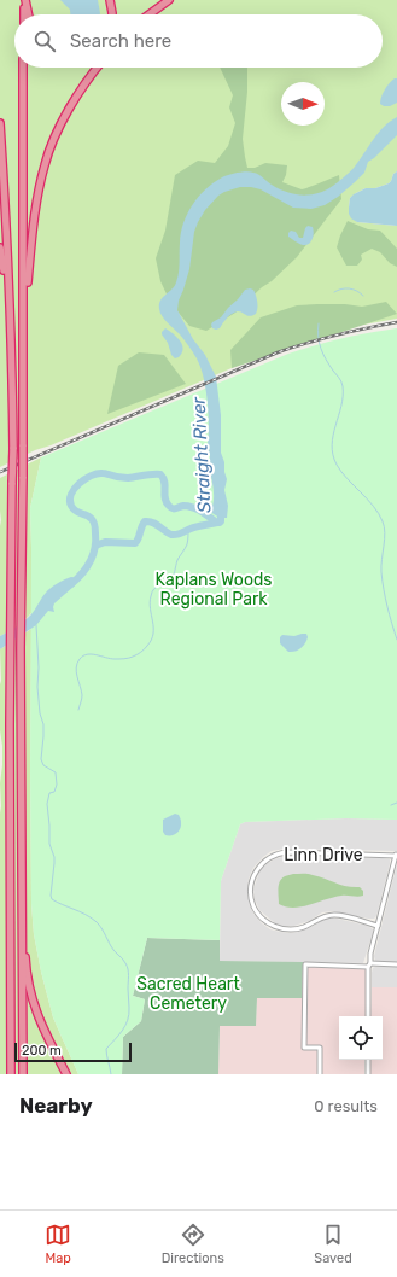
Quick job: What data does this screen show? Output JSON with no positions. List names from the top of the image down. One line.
{"streets":{"street":["Linn Drive"]},"water":["Straight River"],"parks":["Kaplans Woods Regional Park","Sacred Heart Cemetery"],"scale_bar":"200 m","north":"right","page":{"search":"Search here","scale":"200 m","heading":["Nearby","0 results"],"nav":["Map","Directions","Saved"]}}
